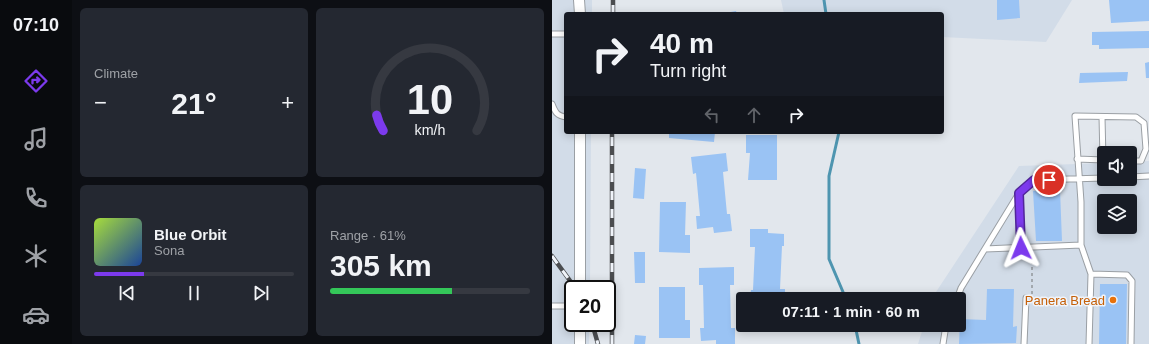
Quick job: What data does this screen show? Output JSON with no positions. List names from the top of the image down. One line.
{"places":["Panera Bread"],"page":{"tabs":"07:10","tile":["Climate",["Range · 61%","305 km"]],"turn":["40 m","Turn right"],"heat":["−","21°","+"],"song":["Blue Orbit","Sona"],"limit":"20","trip":"07:11 · 1 min · 60 m","gauge":["10","km/h"]}}
